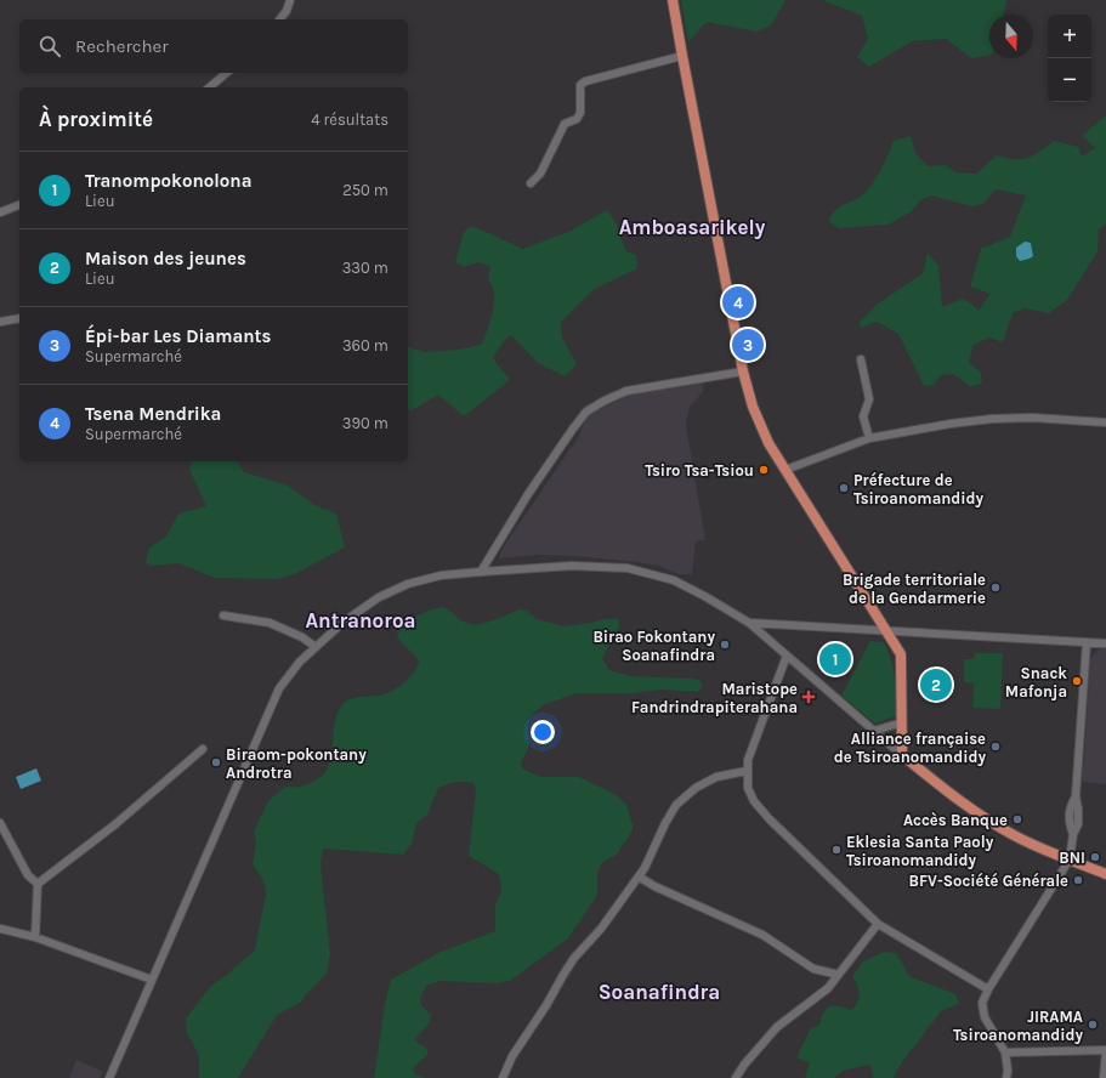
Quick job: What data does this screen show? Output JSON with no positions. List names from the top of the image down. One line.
{"districts":["Amboasarikely","Antranoroa","Soanafindra"],"places":{"other":["Tsiro Tsa-Tsiou","Préfecture de Tsiroanomandidy","Brigade territoriale de la Gendarmerie","Birao Fokontany Soanafindra","Snack Mafonja","Alliance française de Tsiroanomandidy","Biraom-pokontany Androtra","Accès Banque","Eklesia Santa Paoly Tsiroanomandidy","BNI","BFV-Société Générale","JIRAMA Tsiroanomandidy"],"health":["Maristope Fandrindrapiterahana"]},"north":"bottom","page":{"map_buttons":["+","−"],"search":"Rechercher","heading":["À proximité","4 résultats"],"list":[{"mark":"1","name":"Tranompokonolona","note":"Lieu","value":"250 m"},{"mark":"2","name":"Maison des jeunes","note":"Lieu","value":"330 m"},{"mark":"3","name":"Épi-bar Les Diamants","note":"Supermarché","value":"360 m"},{"mark":"4","name":"Tsena Mendrika","note":"Supermarché","value":"390 m"}],"pins":["4","3","1","2"]}}
